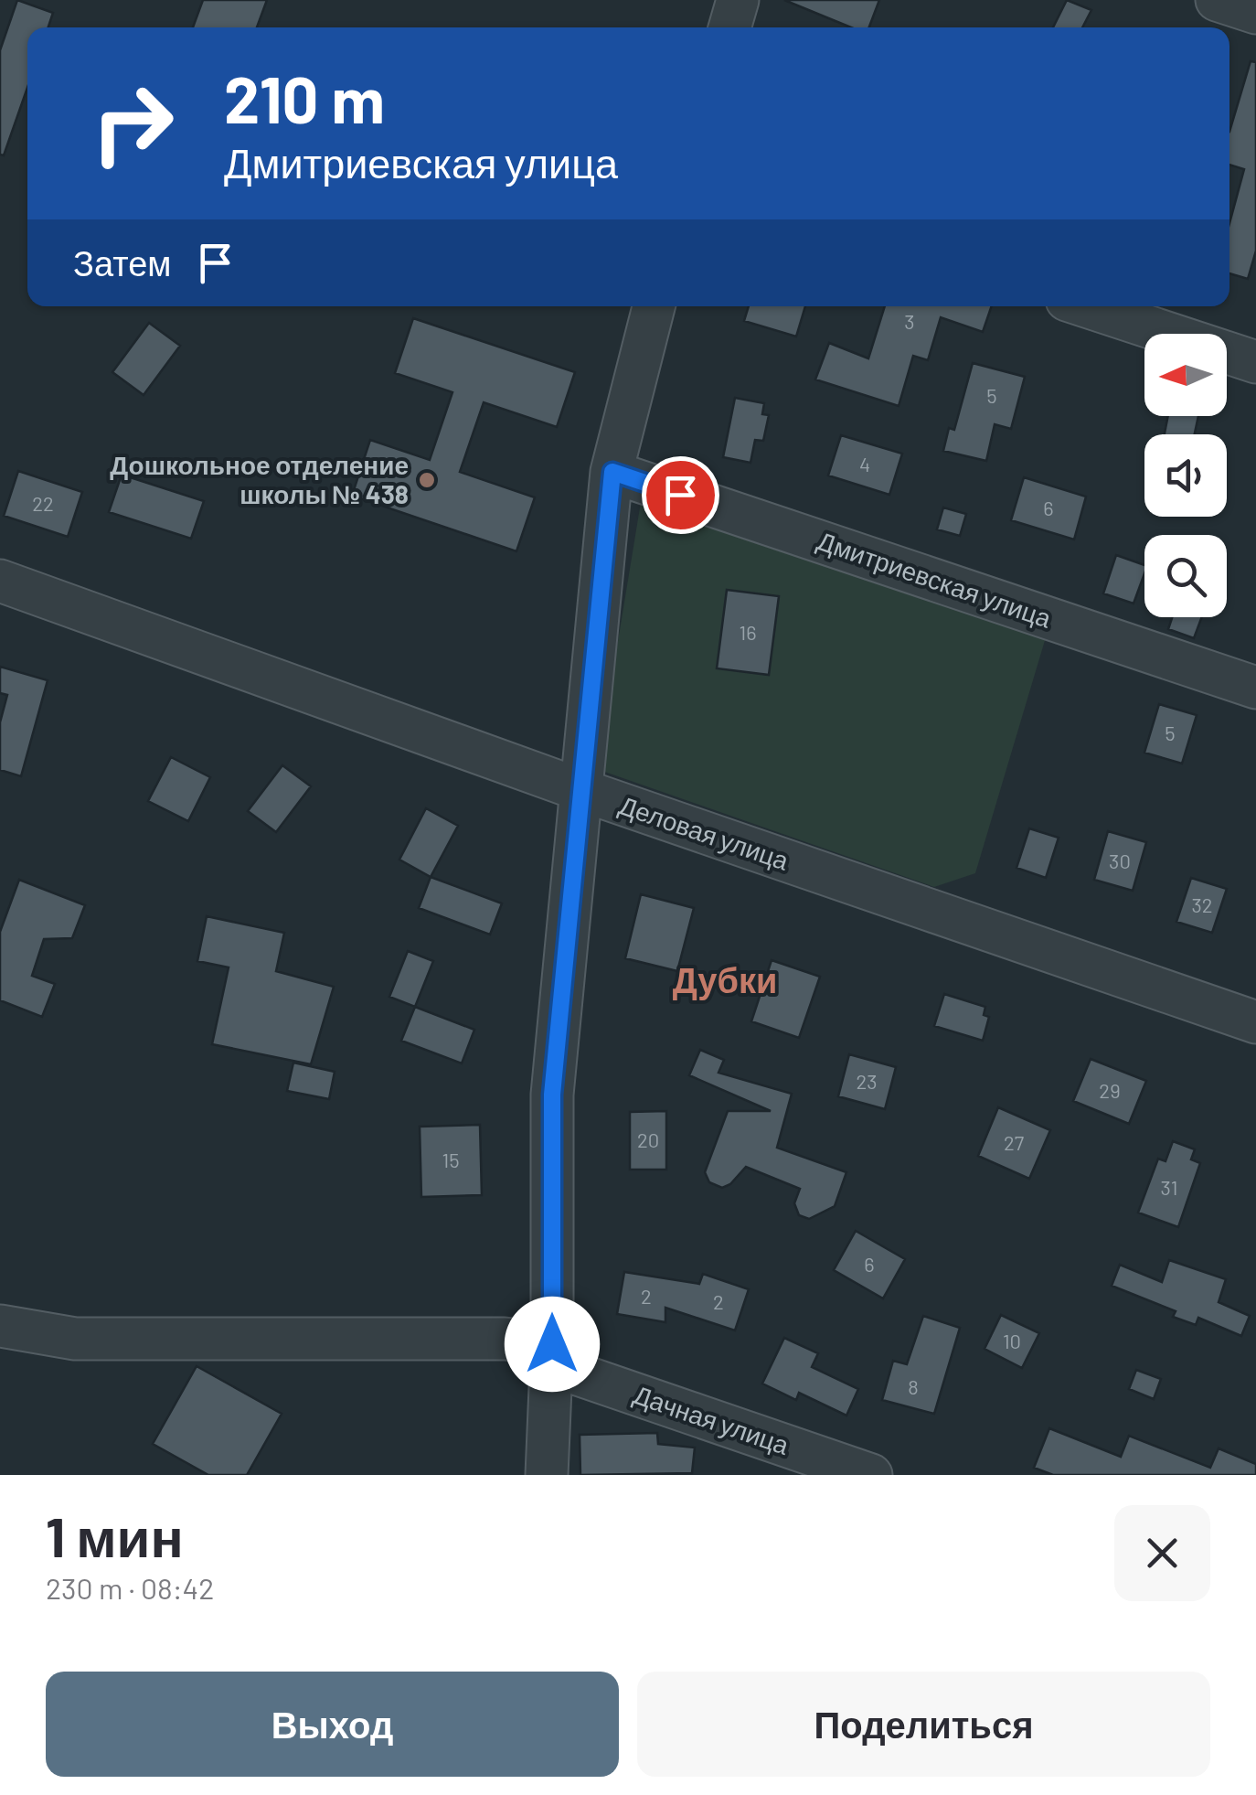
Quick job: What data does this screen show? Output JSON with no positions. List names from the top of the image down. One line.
{"streets":{"street":["Дмитриевская улица","Деловая улица","Дачная улица"]},"districts":["Дубки"],"places":["Дошкольное отделение школы № 438"],"house_numbers":["3","5","4","22","6","16","5","30","32","23","29","20","27","15","31","6","2","2","10","8"],"north":"left","page":{"turn":["210 m","Дмитриевская улица"],"then":"Затем","heading":["1 мин","230 m · 08:42"],"buttons":["Выход","Поделиться"]}}
